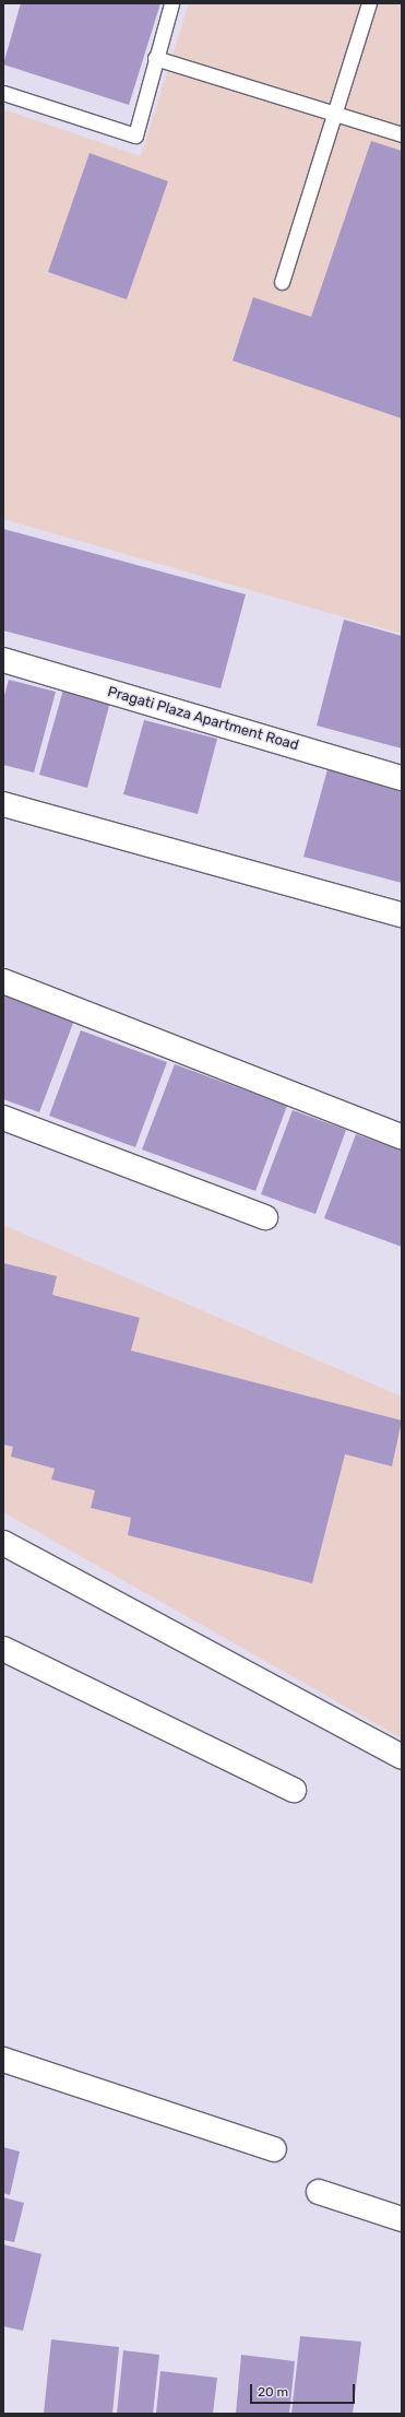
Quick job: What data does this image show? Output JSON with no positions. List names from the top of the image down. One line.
{"streets":{"street":["Pragati Plaza Apartment Road"]},"scale_bar":"20 m"}
